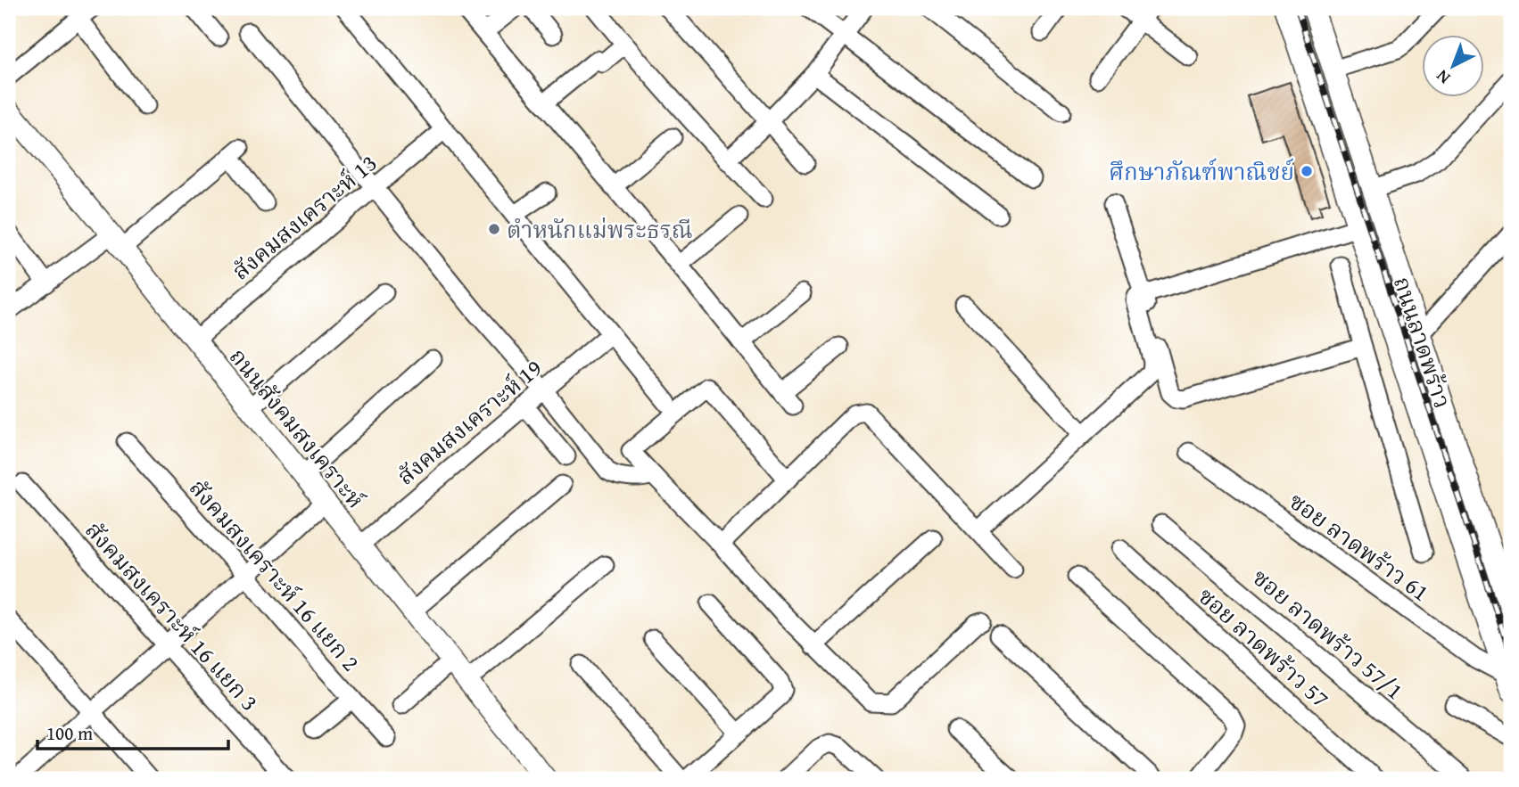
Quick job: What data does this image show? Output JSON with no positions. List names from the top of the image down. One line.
{"streets":{"main road":["ถนนลาดพร้าว","ถนนสังคมสงเคราะห์"],"street":["สังคมสงเคราะห์ 13","สังคมสงเคราะห์ 19","ซอย ลาดพร้าว 61","สังคมสงเคราะห์ 16 แยก 2","สังคมสงเคราะห์ 16 แยก 3","ซอย ลาดพร้าว 57/1","ซอย ลาดพร้าว 57"]},"crossings":[["สังคมสงเคราะห์ 13","ถนนสังคมสงเคราะห์"],["ถนนลาดพร้าว","ซอย ลาดพร้าว 61"],["สังคมสงเคราะห์ 19","ถนนสังคมสงเคราะห์"]],"places":["ศึกษาภัณฑ์พาณิชย์","ตำหนักแม่พระธรณี"],"scale_bar":"100 m","north":"bottom left"}
